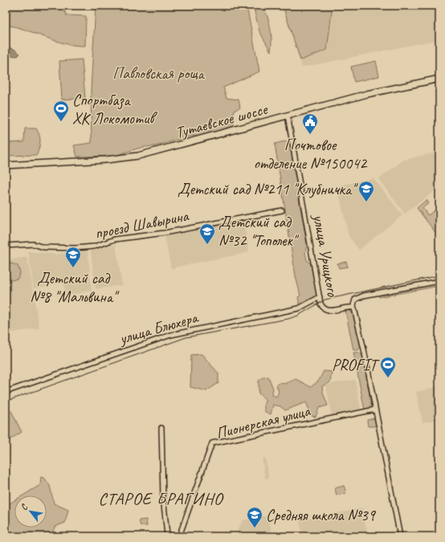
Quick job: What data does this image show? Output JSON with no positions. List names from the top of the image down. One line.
{"streets":{"main road":["Тутаевское шоссе"],"street":["проезд Шавырина","улица Урицкого","улица Блюхера","Пионерская улица"]},"crossings":[["Тутаевское шоссе","улица Урицкого"],["улица Урицкого","улица Блюхера"],["улица Урицкого","Пионерская улица"]],"districts":["СТАРОЕ БРАГИНО"],"parks":["Павловская роща"],"places":{"sports":["Спортбаза ХК Локомотив","PROFIT"],"public building":["Почтовое отделение №150042"],"school or university":["Детский сад №211 \"Клубничка\"","Детский сад №32 \"Тополек\"","Детский сад №8 \"Мальвина\"","Средняя школа №39"]},"north":"top left"}
